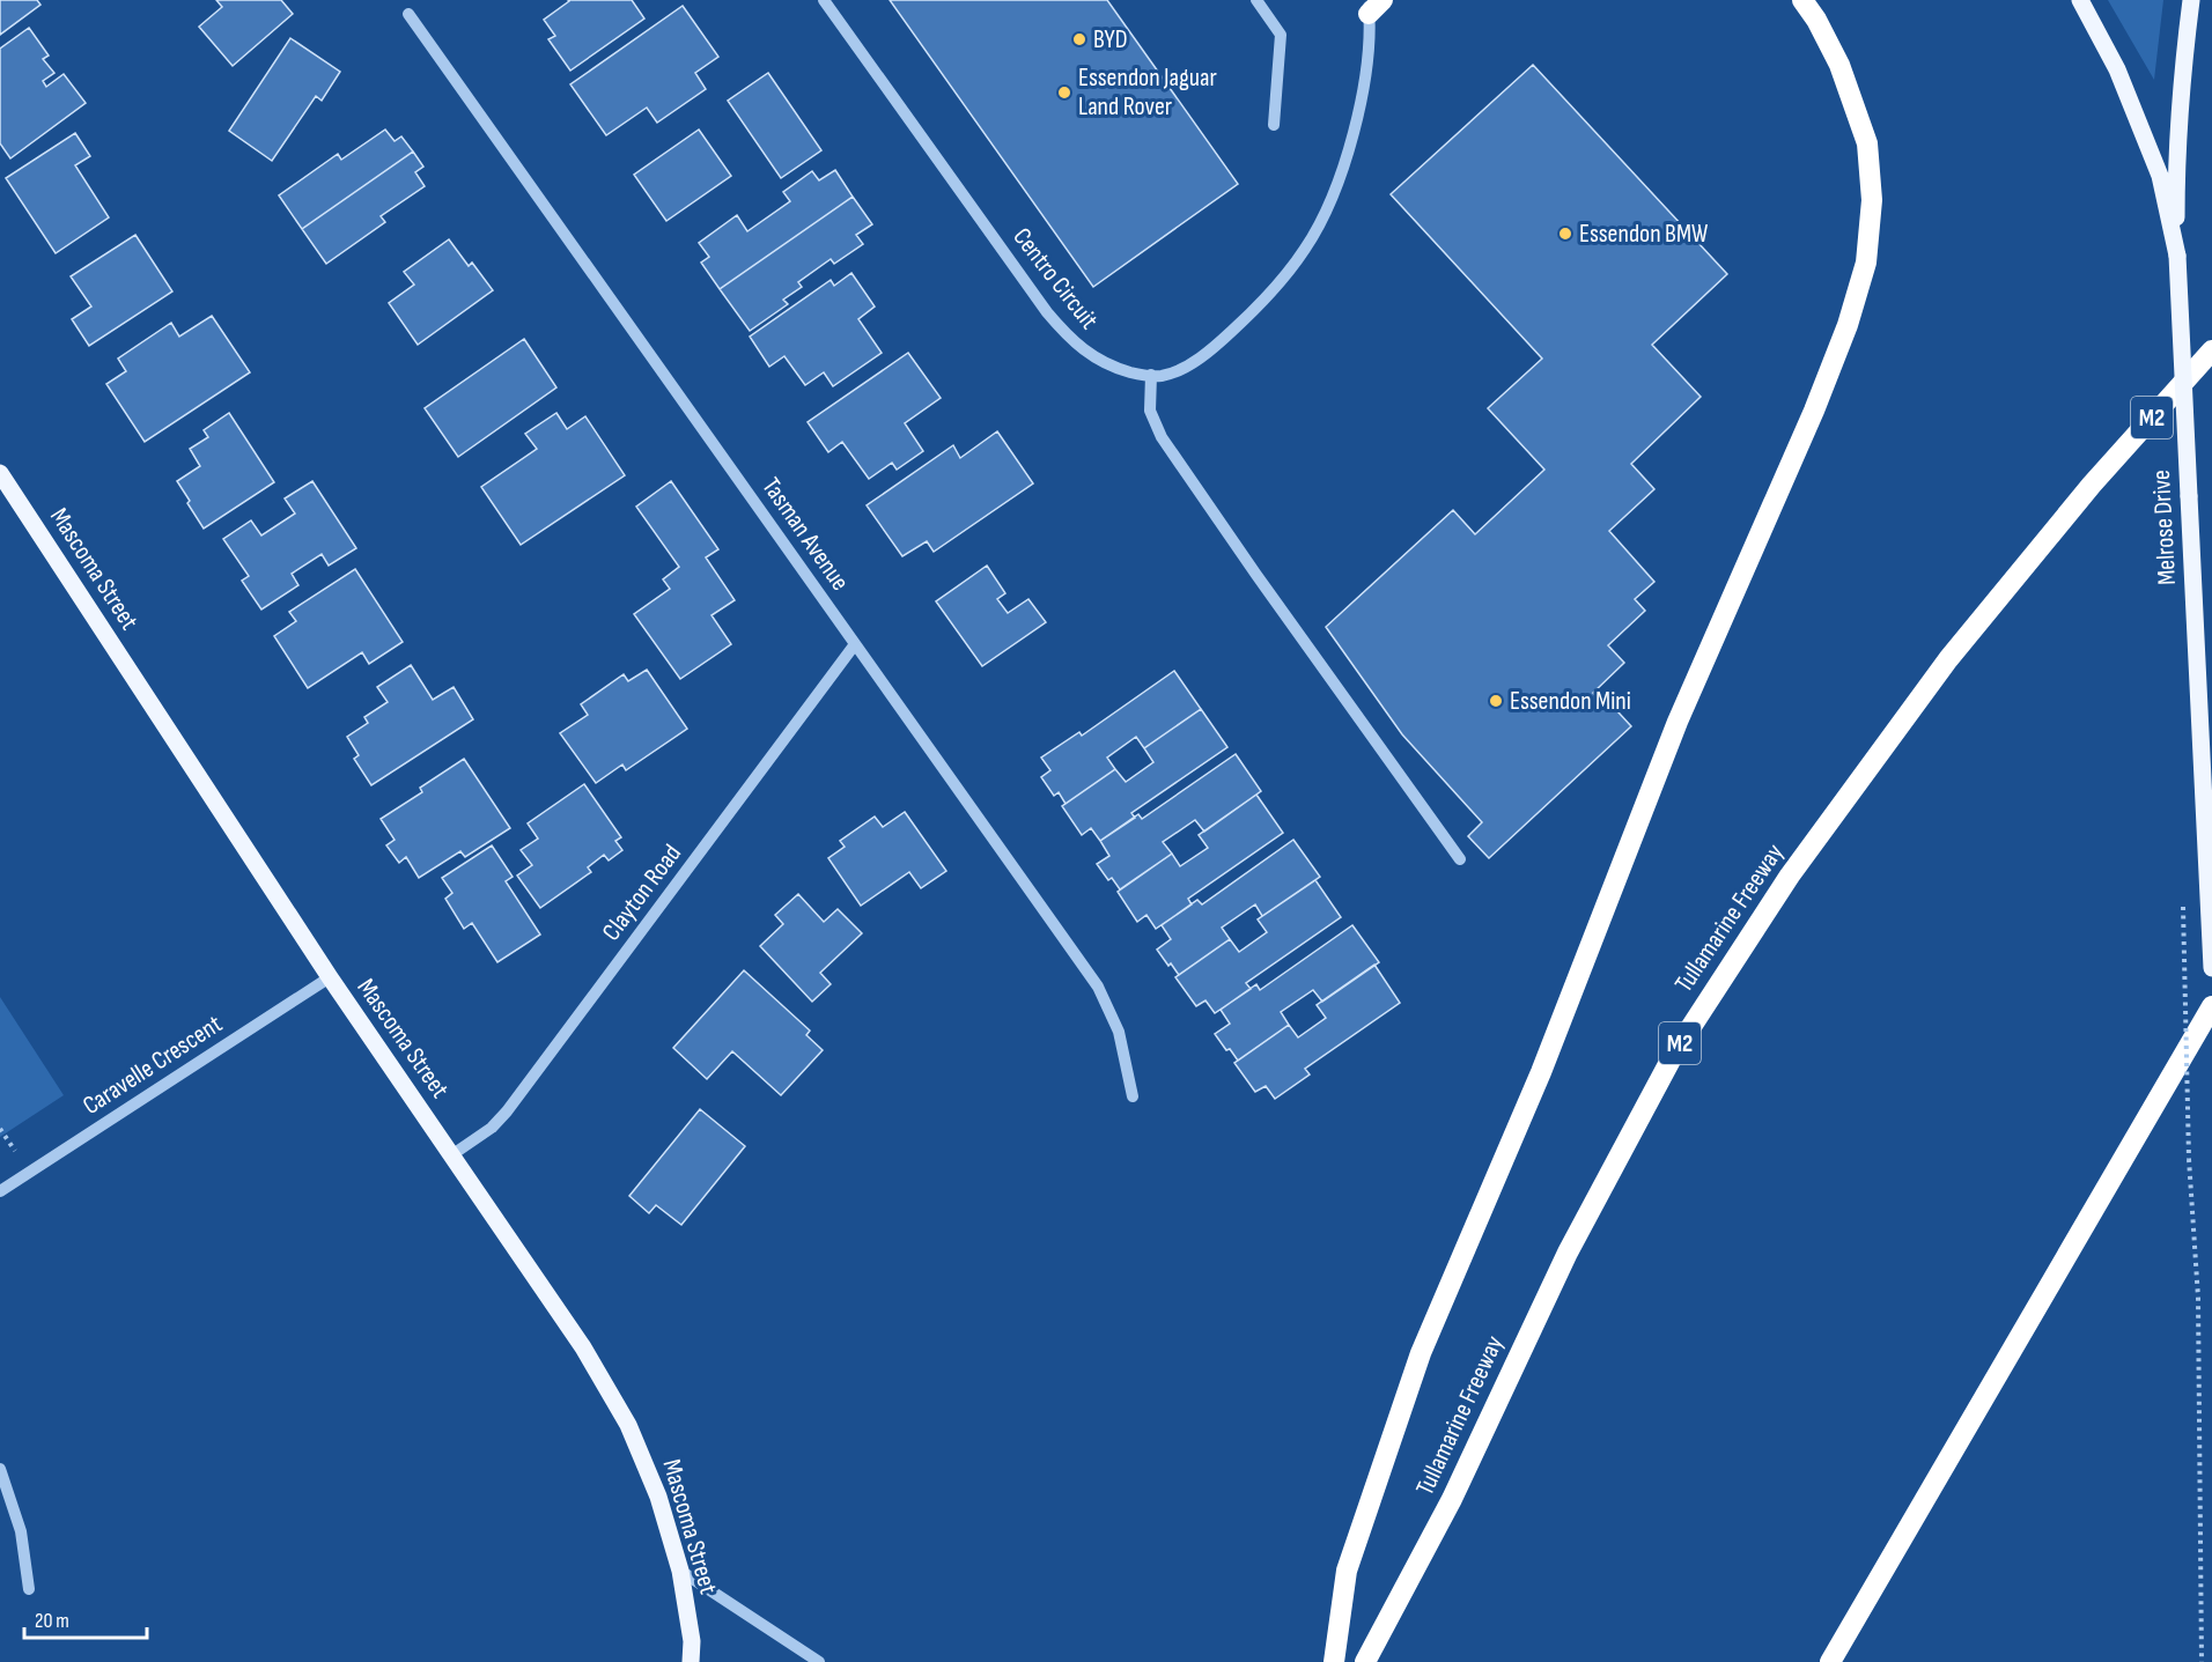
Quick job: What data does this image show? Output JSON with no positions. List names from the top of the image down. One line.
{"streets":{"highway":["M2","Tullamarine Freeway"],"main road":["Melrose Drive","Mascoma Street"],"street":["Centro Circuit","Tasman Avenue","Clayton Road","Caravelle Crescent"]},"crossings":[["Tasman Avenue","Clayton Road"],["Mascoma Street","Clayton Road"],["Mascoma Street","Caravelle Crescent"]],"places":["BYD","Essendon Jaguar Land Rover","Essendon BMW","Essendon Mini"],"scale_bar":"20 m"}
